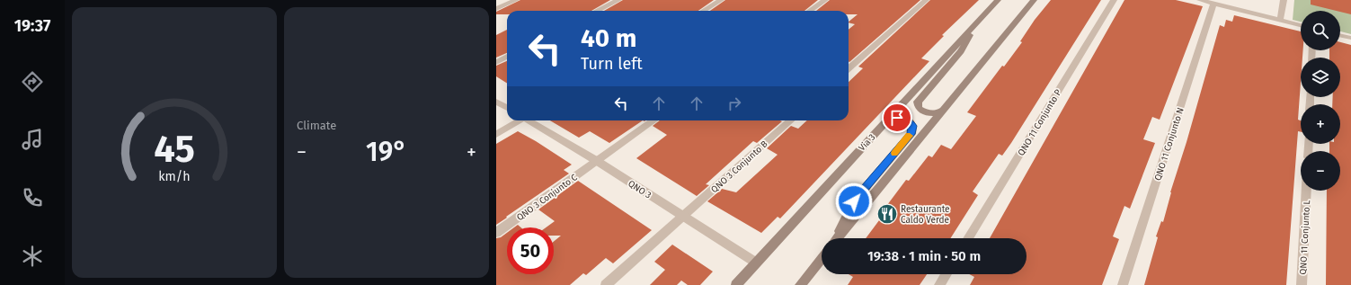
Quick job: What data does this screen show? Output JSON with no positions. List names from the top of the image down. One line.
{"streets":{"main road":["Via 3"],"street":["QNO 11 Conjunto P","QNO 11 Conjunto N","QNO 3 Conjunto B","QNO 3","QNO 3 Conjunto C","QNO 11 Conjunto L"]},"crossings":[["Via 3","QNO 3"],["QNO 3 Conjunto B","QNO 3"],["QNO 3","QNO 3 Conjunto C"]],"places":{"restaurant":["Restaurante Caldo Verde"]},"page":{"tabs":"19:37","tile":"Climate","map_buttons":["+","−"],"turn":["40 m","Turn left"],"heat":["−","19°","+"],"limit":"50","trip":"19:38 · 1 min · 50 m","gauge":["45","km/h"]}}
